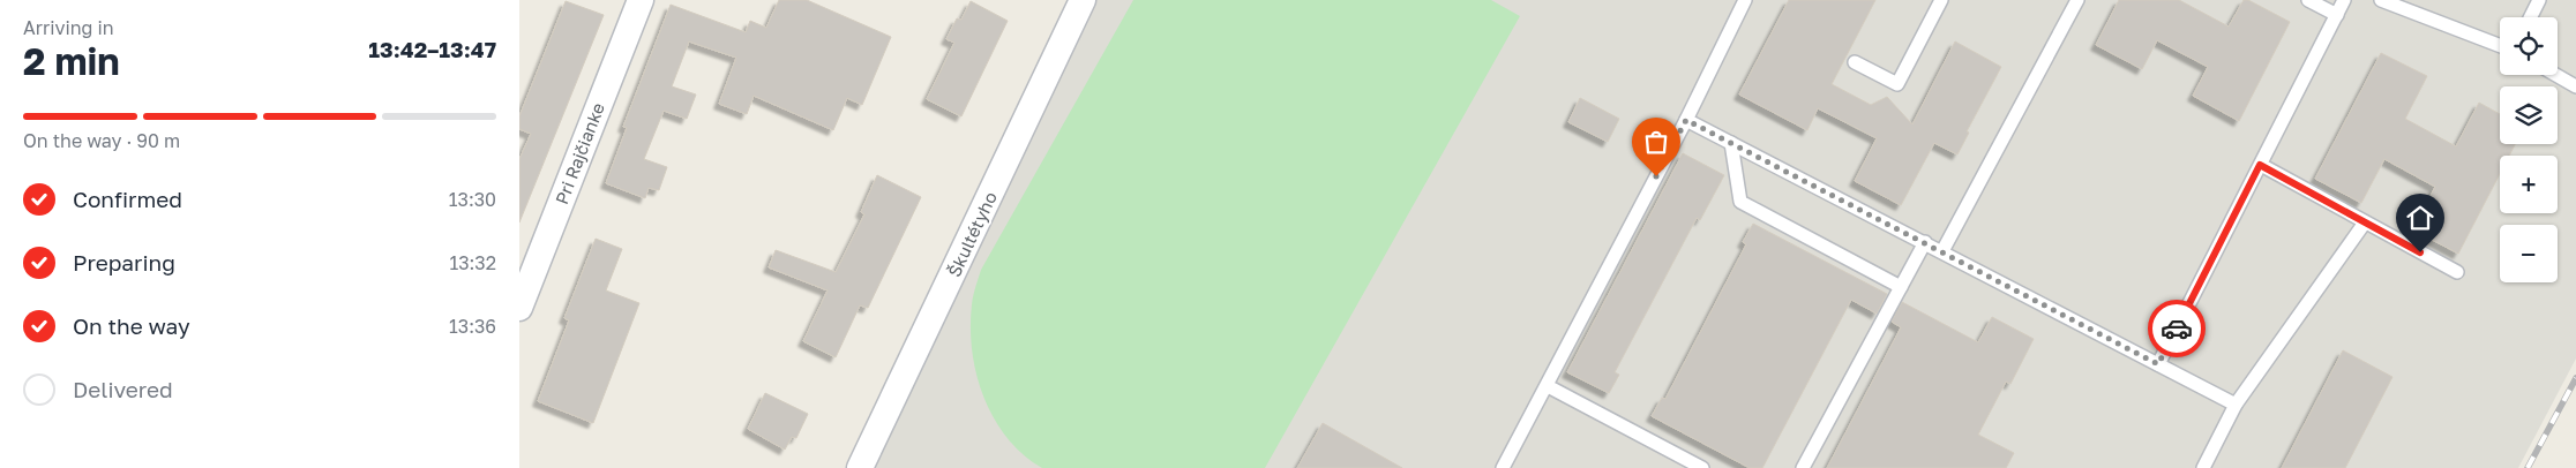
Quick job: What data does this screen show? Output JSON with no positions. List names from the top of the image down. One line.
{"streets":{"street":["Pri Rajčianke","Škultétyho"]},"page":{"heading":["2 min","Arriving in","13:42–13:47"],"map_buttons":["+","−"],"bar":"On the way · 90 m","list":[["Confirmed","13:30"],["Preparing","13:32"],["On the way","13:36"],"Delivered"]}}
